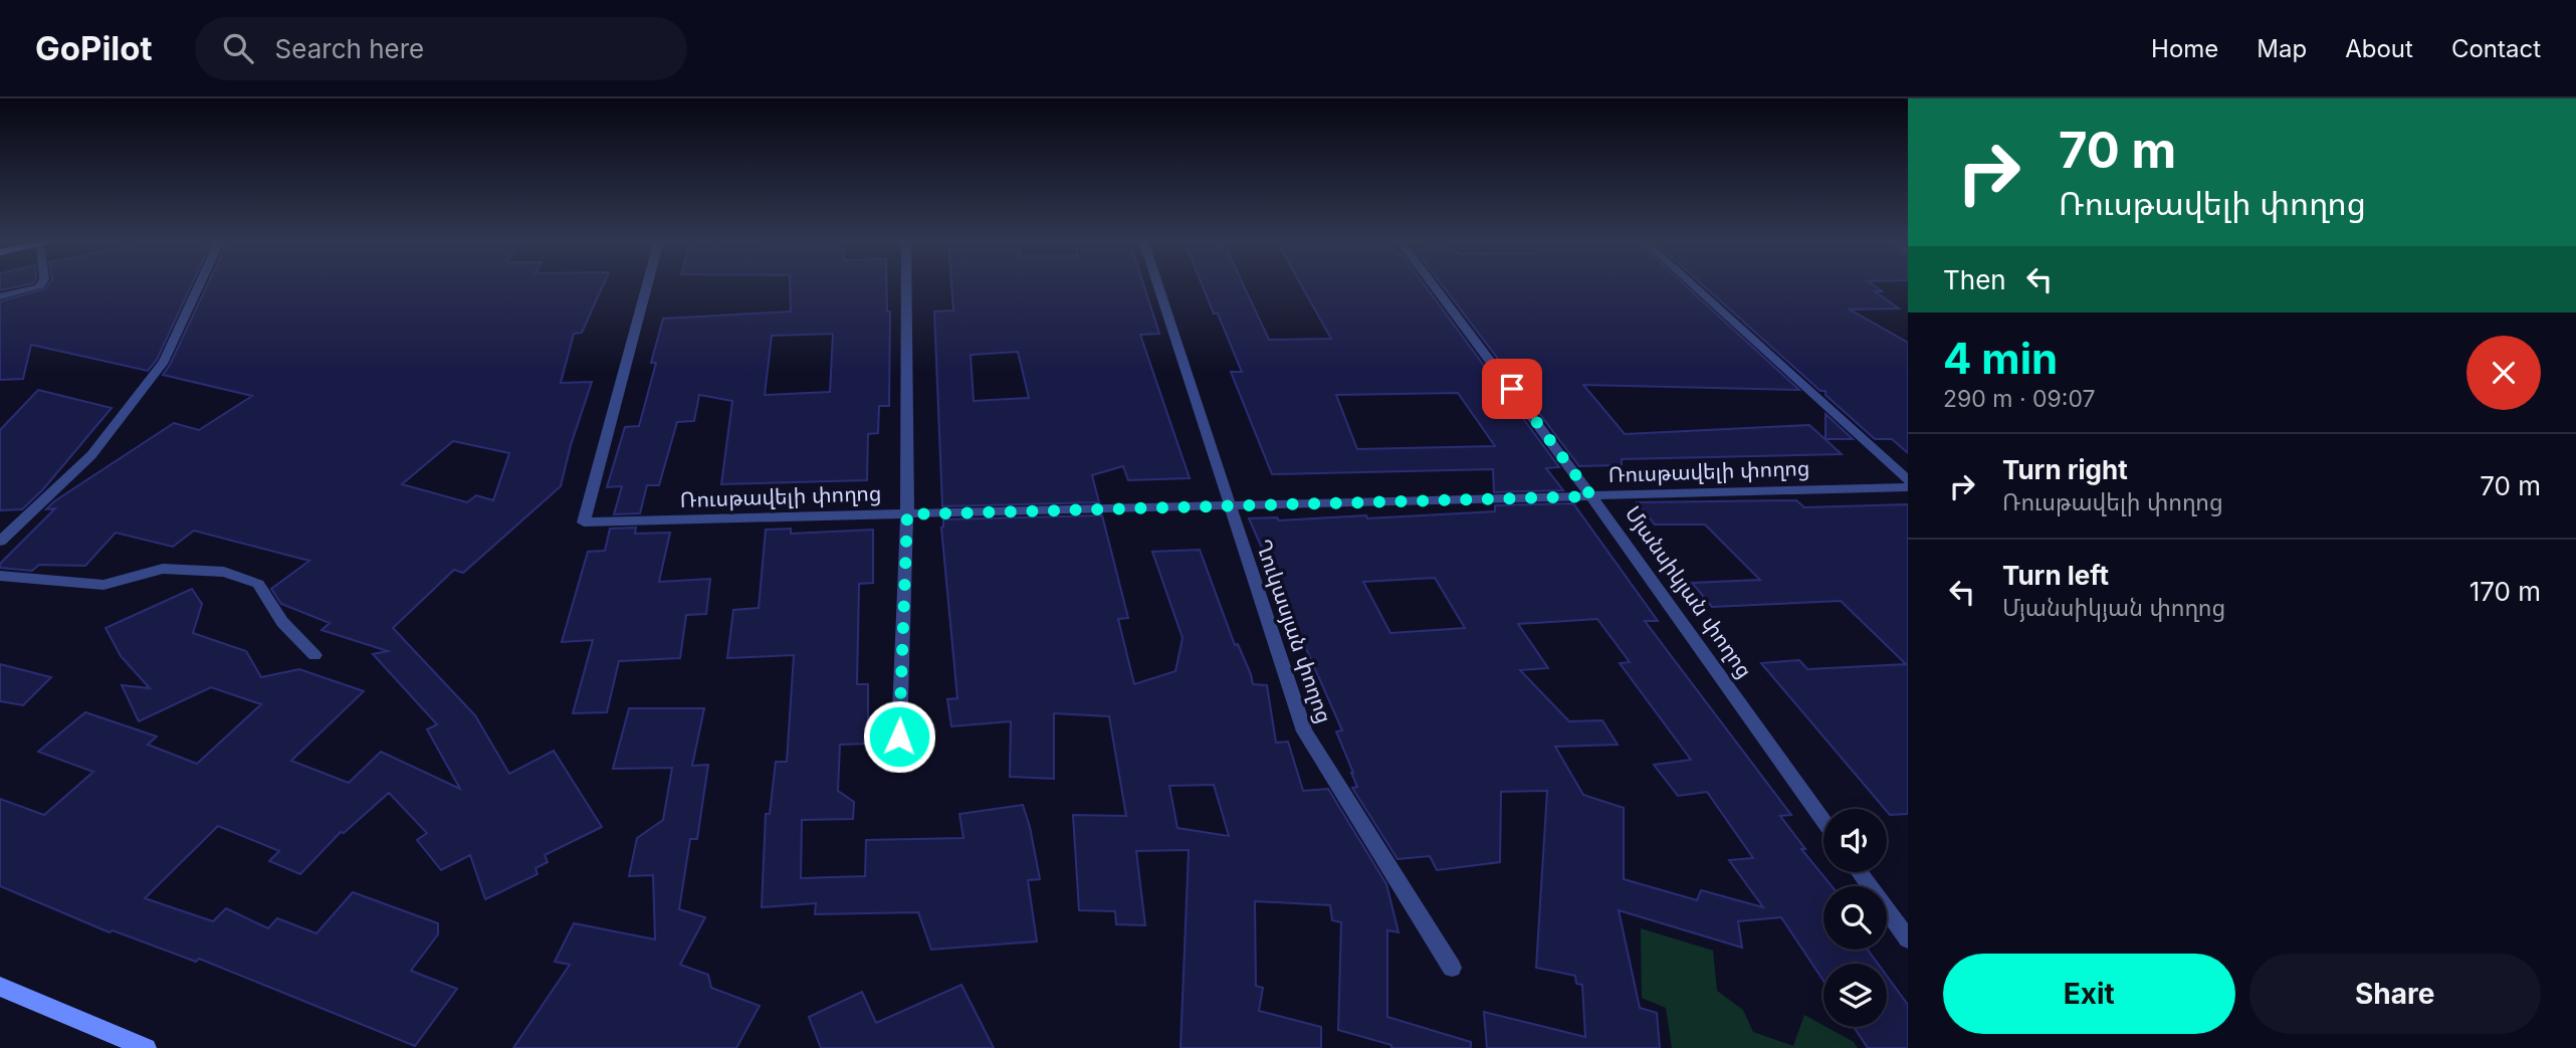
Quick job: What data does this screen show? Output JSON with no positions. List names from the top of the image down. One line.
{"streets":{"street":["Ռուսթավելի փողոց","Մյանսիկյան փողոց","Ղուկասյան փողոց"]},"crossings":[["Ռուսթավելի փողոց","Մյանսիկյան փողոց"],["Ռուսթավելի փողոց","Ղուկասյան փողոց"]],"page":{"header":"GoPilot","search":"Search here","nav":["Home","Map","About","Contact"],"turn":["70 m","Ռուսթավելի փողոց"],"then":"Then","heading":["4 min","290 m · 09:07"],"list":[{"name":"Turn right","note":"Ռուսթավելի փողոց","value":"70 m"},{"name":"Turn left","note":"Մյանսիկյան փողոց","value":"170 m"}],"buttons":["Exit","Share"]}}
